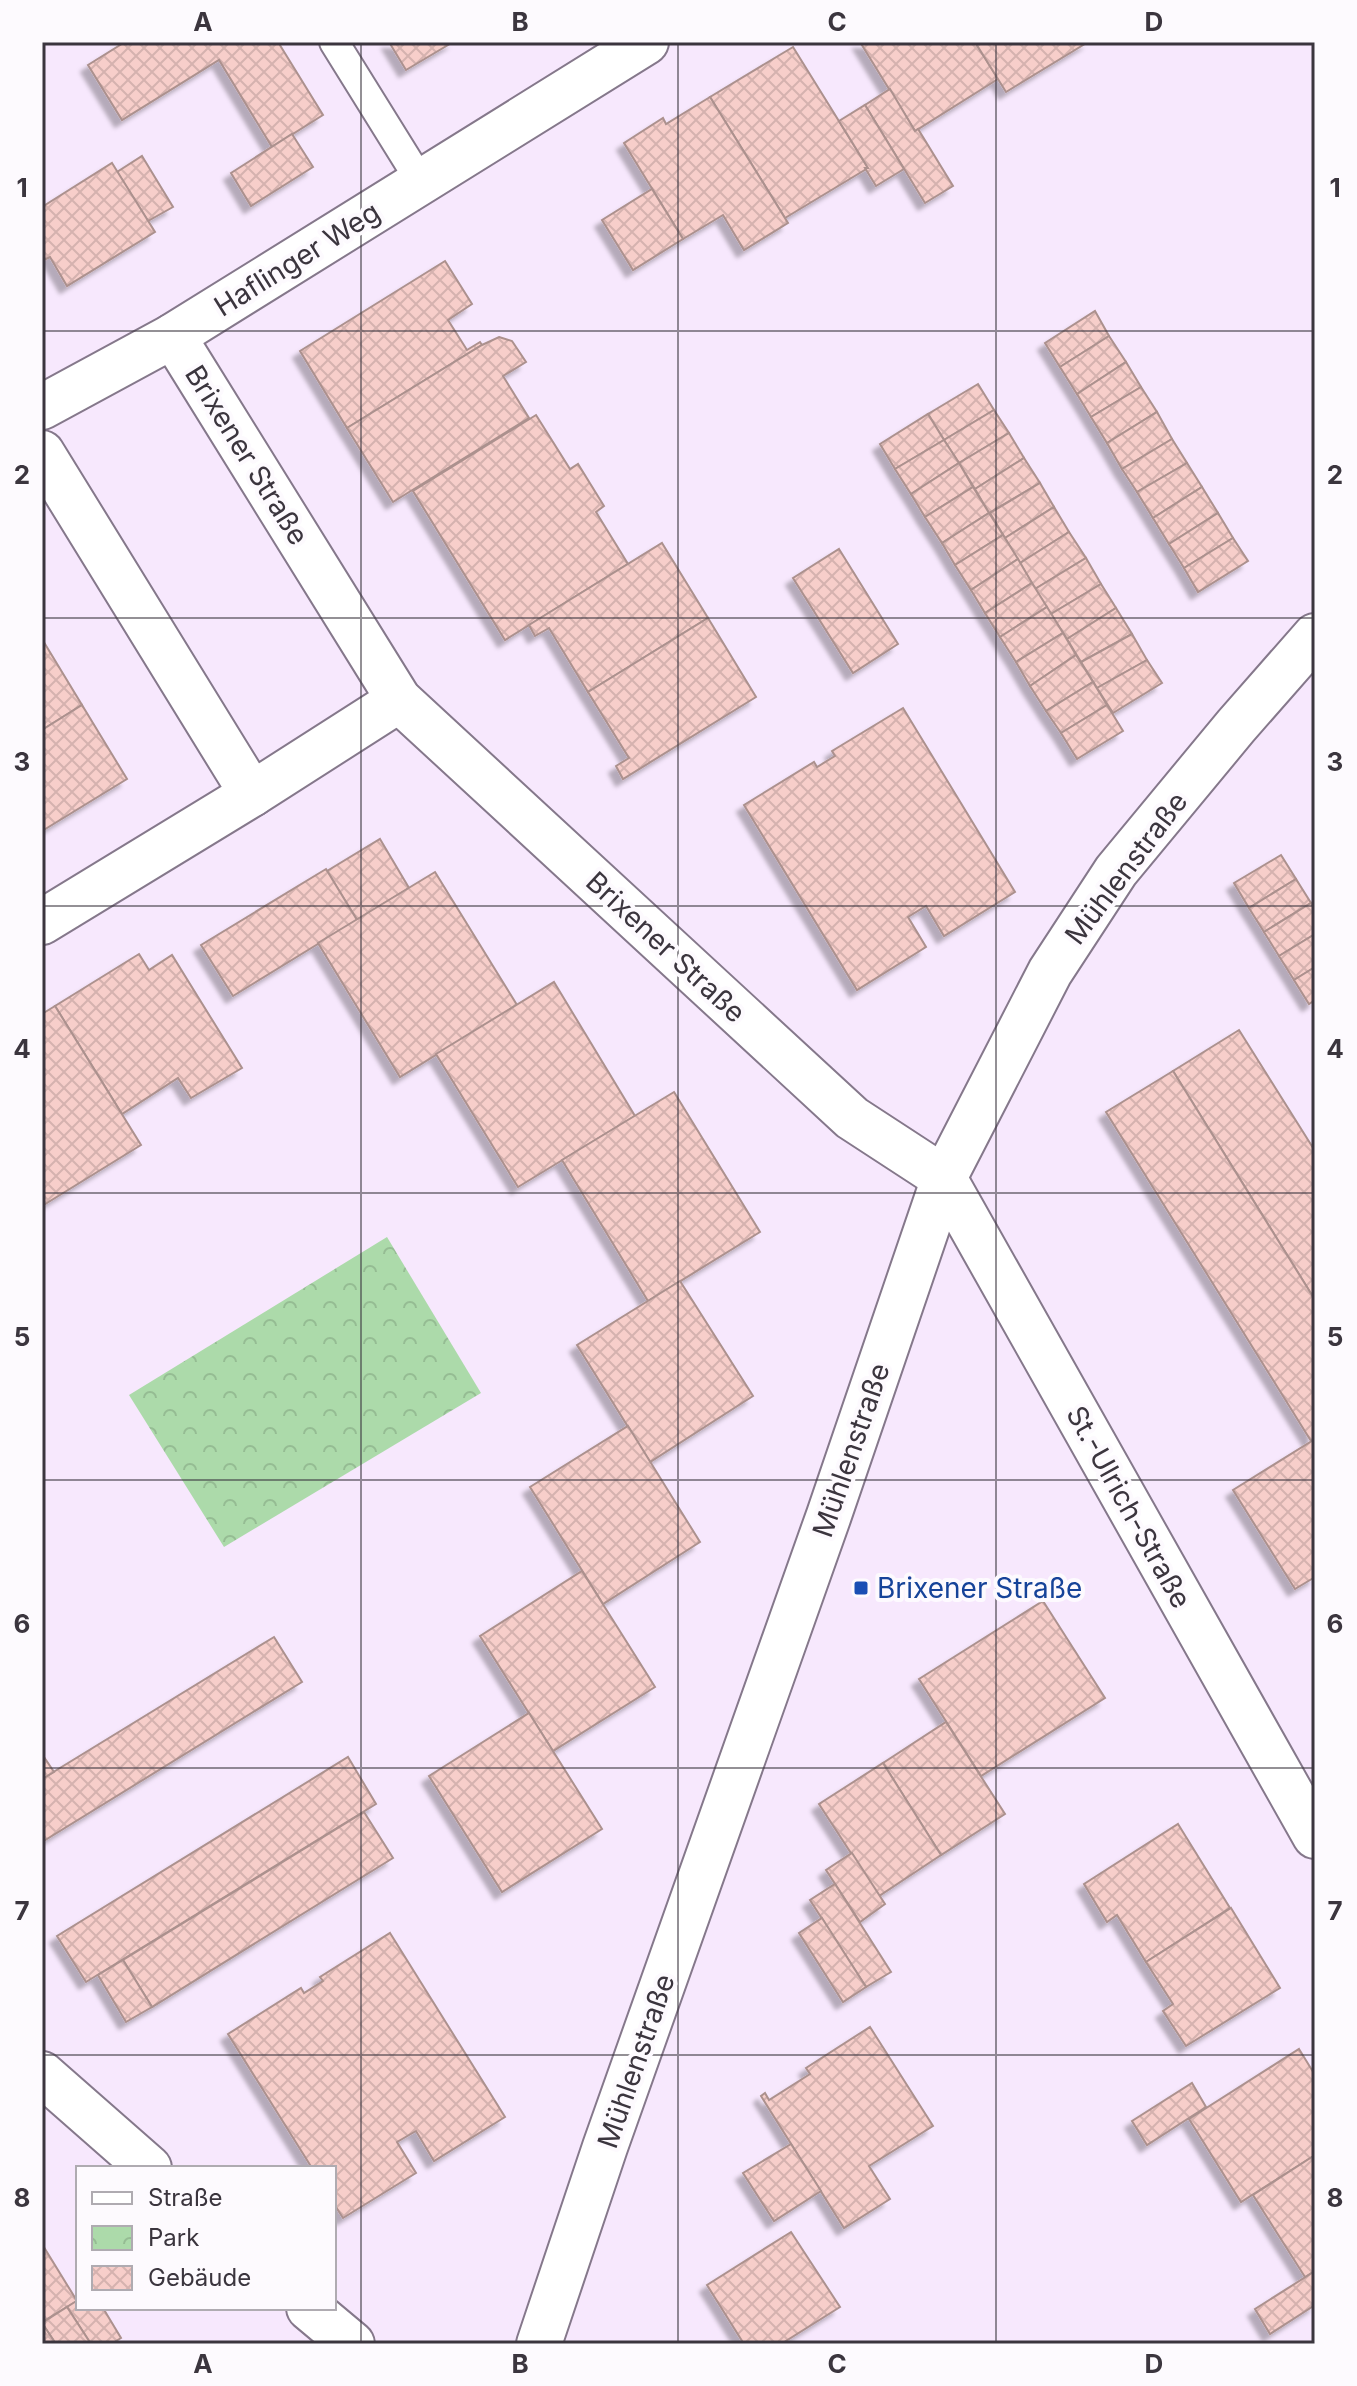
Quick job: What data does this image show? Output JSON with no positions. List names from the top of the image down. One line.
{"streets":{"street":["Haflinger Weg","Brixener Straße","Mühlenstraße","St.-Ulrich-Straße"]},"crossings":[["Haflinger Weg","Brixener Straße"],["Brixener Straße","Mühlenstraße"],["Brixener Straße","St.-Ulrich-Straße"],["Mühlenstraße","St.-Ulrich-Straße"]],"places":{"transit":["Brixener Straße"]},"legend":["Straße","Park","Gebäude"],"grid":{"columns":["A","B","C","D"],"rows":["1","2","3","4","5","6","7","8"]}}
